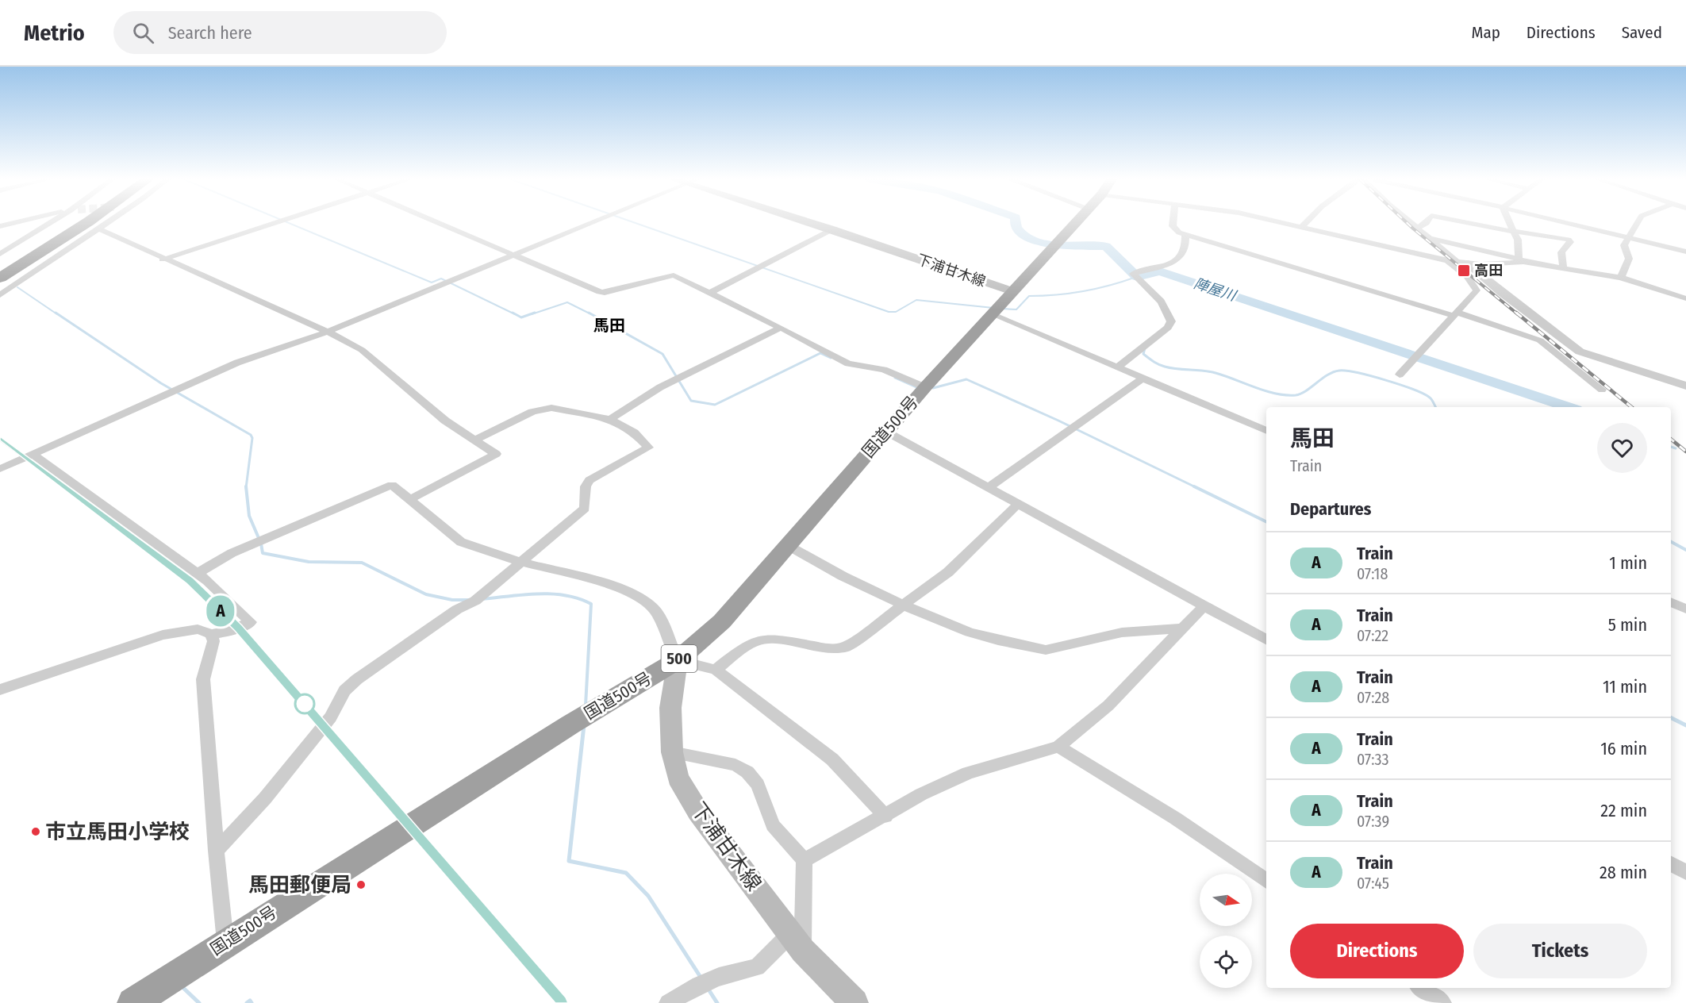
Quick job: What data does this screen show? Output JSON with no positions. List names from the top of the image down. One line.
{"streets":{"highway":["国道500号","500"],"main road":["下浦甘木線"]},"crossings":[["下浦甘木線","国道500号"]],"districts":["馬田"],"water":["陣屋川"],"places":{"transit":["高田"],"other":["市立馬田小学校","馬田郵便局"]},"north":"right","page":{"header":"Metrio","search":"Search here","nav":["Map","Directions","Saved"],"on_map":"A","heading":[["馬田","Train"],"Departures"],"list":[{"mark":"A","name":"Train","note":"07:18","value":"1 min"},{"mark":"A","name":"Train","note":"07:22","value":"5 min"},{"mark":"A","name":"Train","note":"07:28","value":"11 min"},{"mark":"A","name":"Train","note":"07:33","value":"16 min"},{"mark":"A","name":"Train","note":"07:39","value":"22 min"},{"mark":"A","name":"Train","note":"07:45","value":"28 min"}],"buttons":["Directions","Tickets"]}}
